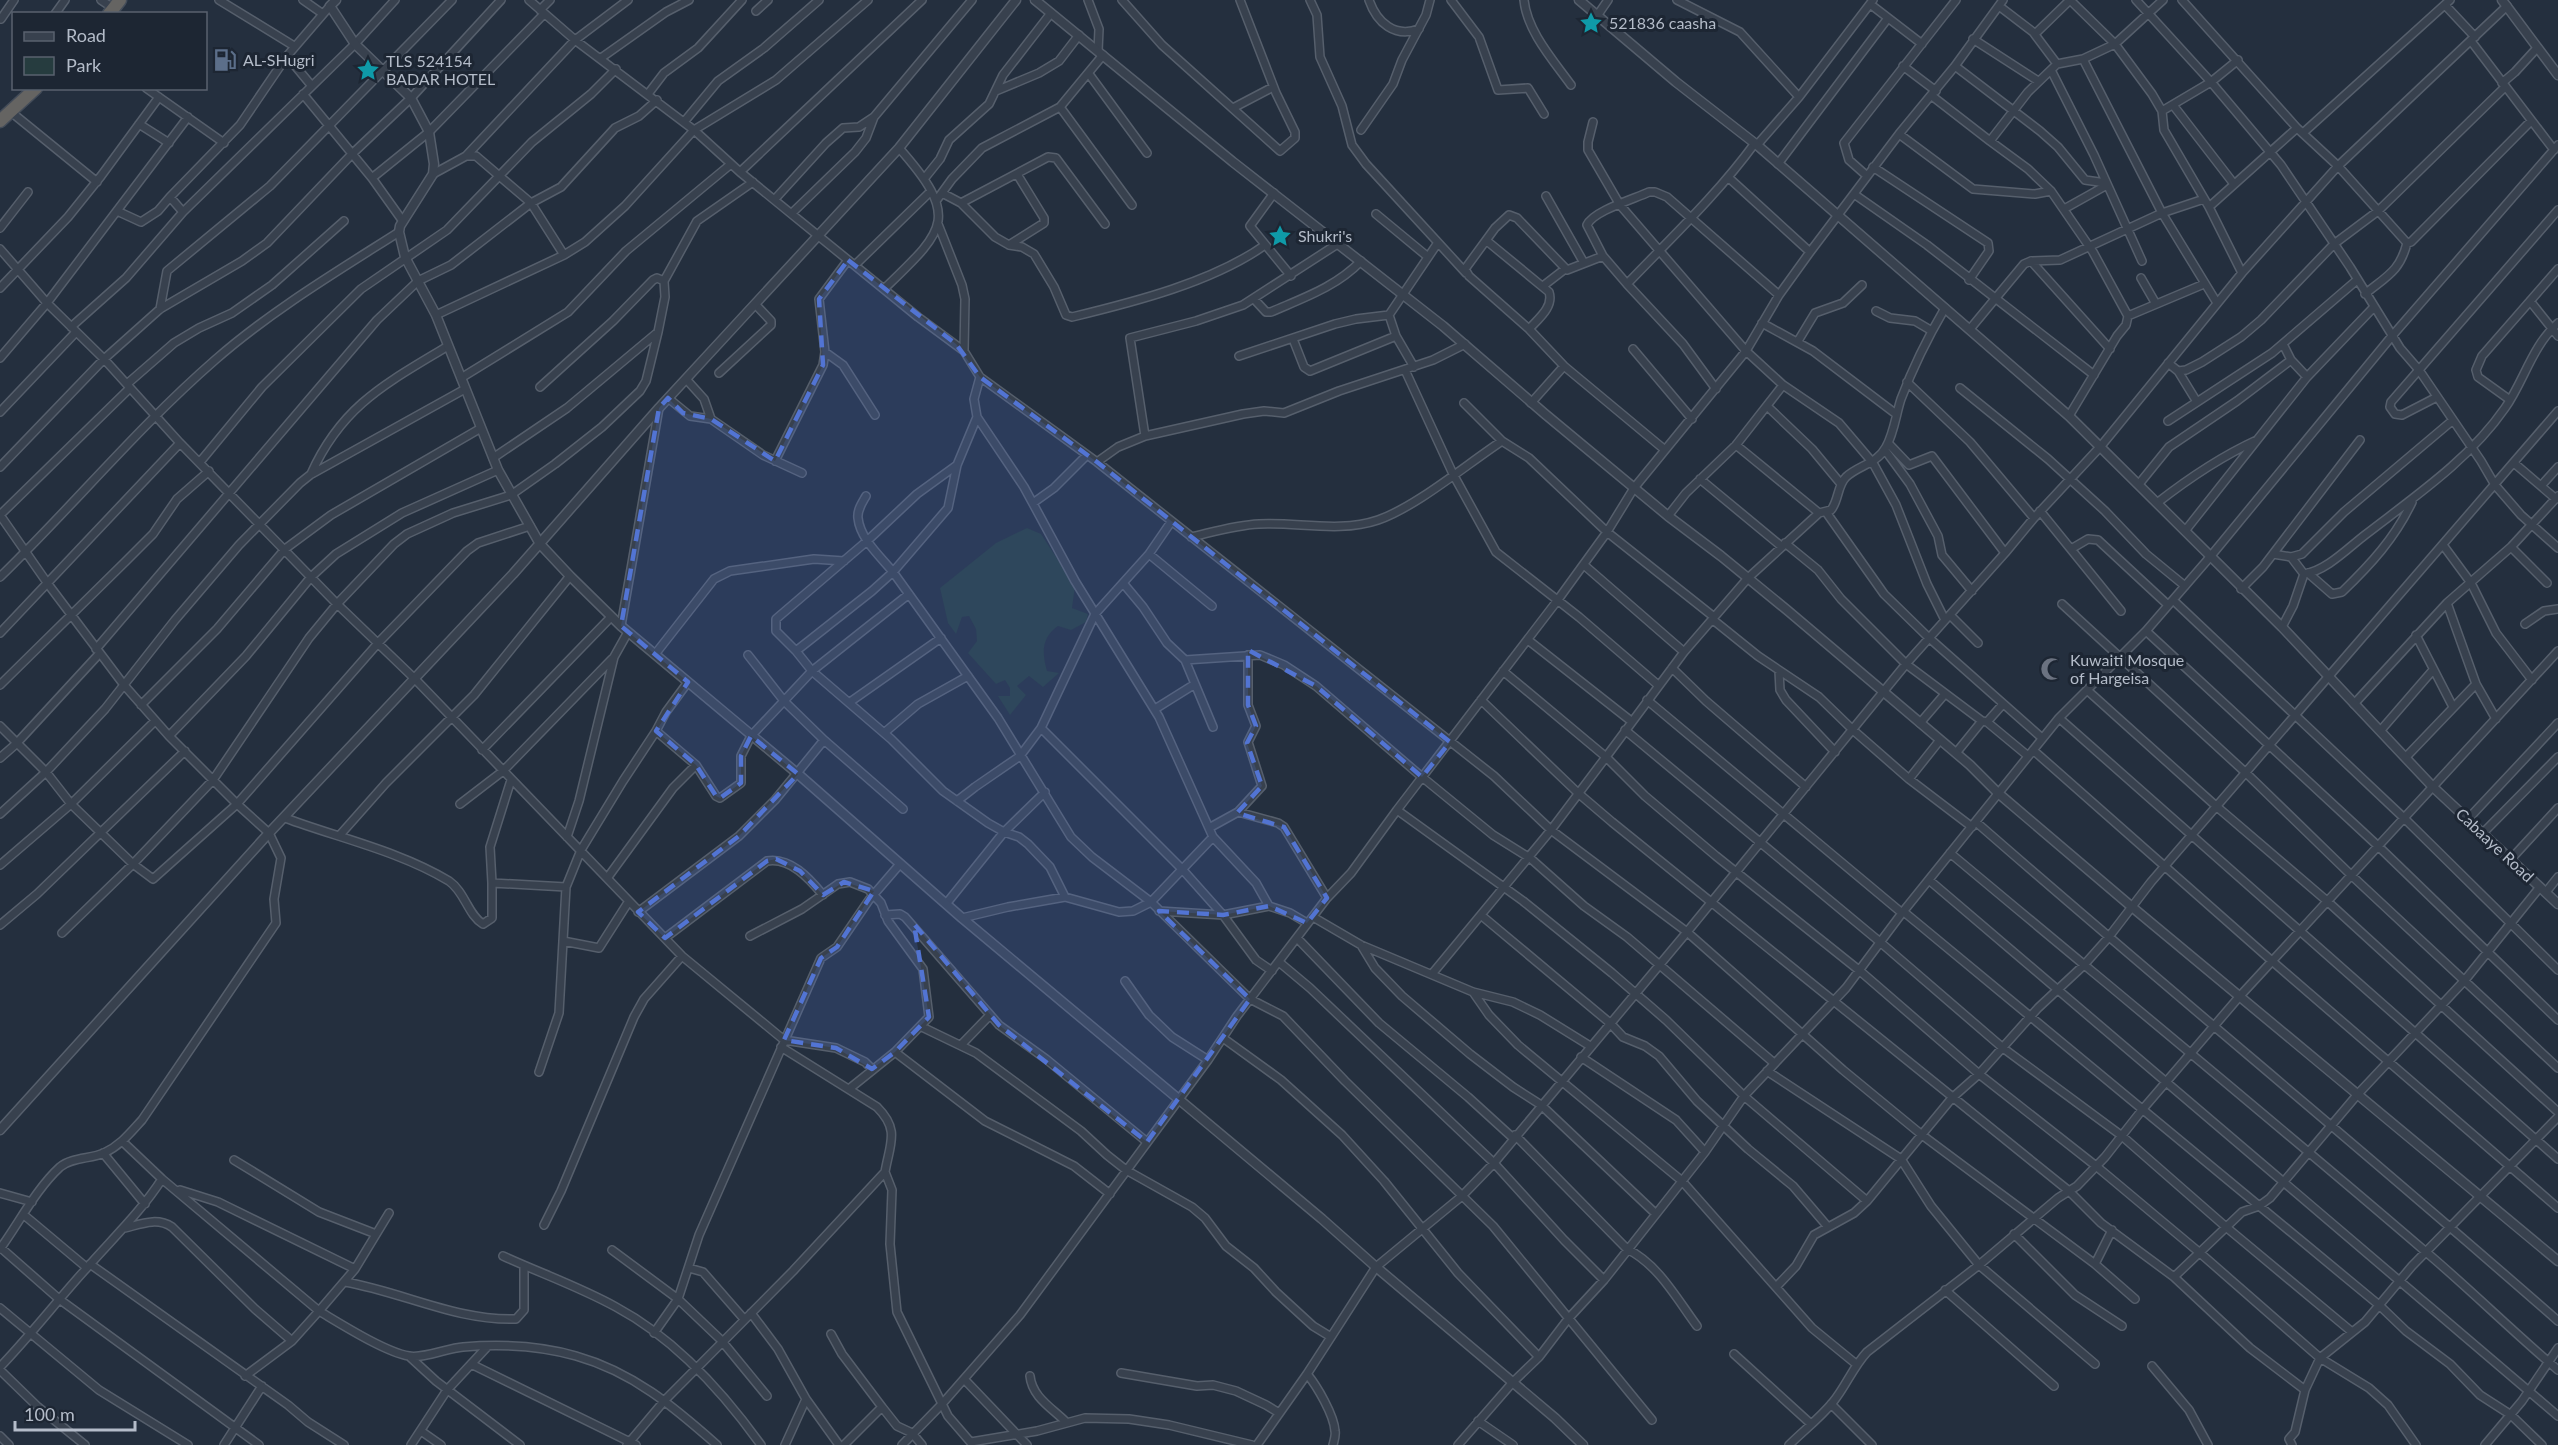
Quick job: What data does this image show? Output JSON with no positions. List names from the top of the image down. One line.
{"streets":{"street":["Cabaaye Road"]},"places":{"place":["521836 caasha","TLS 524154 BADAR HOTEL","Shukri's"],"fuel station":["AL-SHugri"],"mosque":["Kuwaiti Mosque of Hargeisa"]},"legend":["Road","Park"],"scale_bar":"100 m"}
